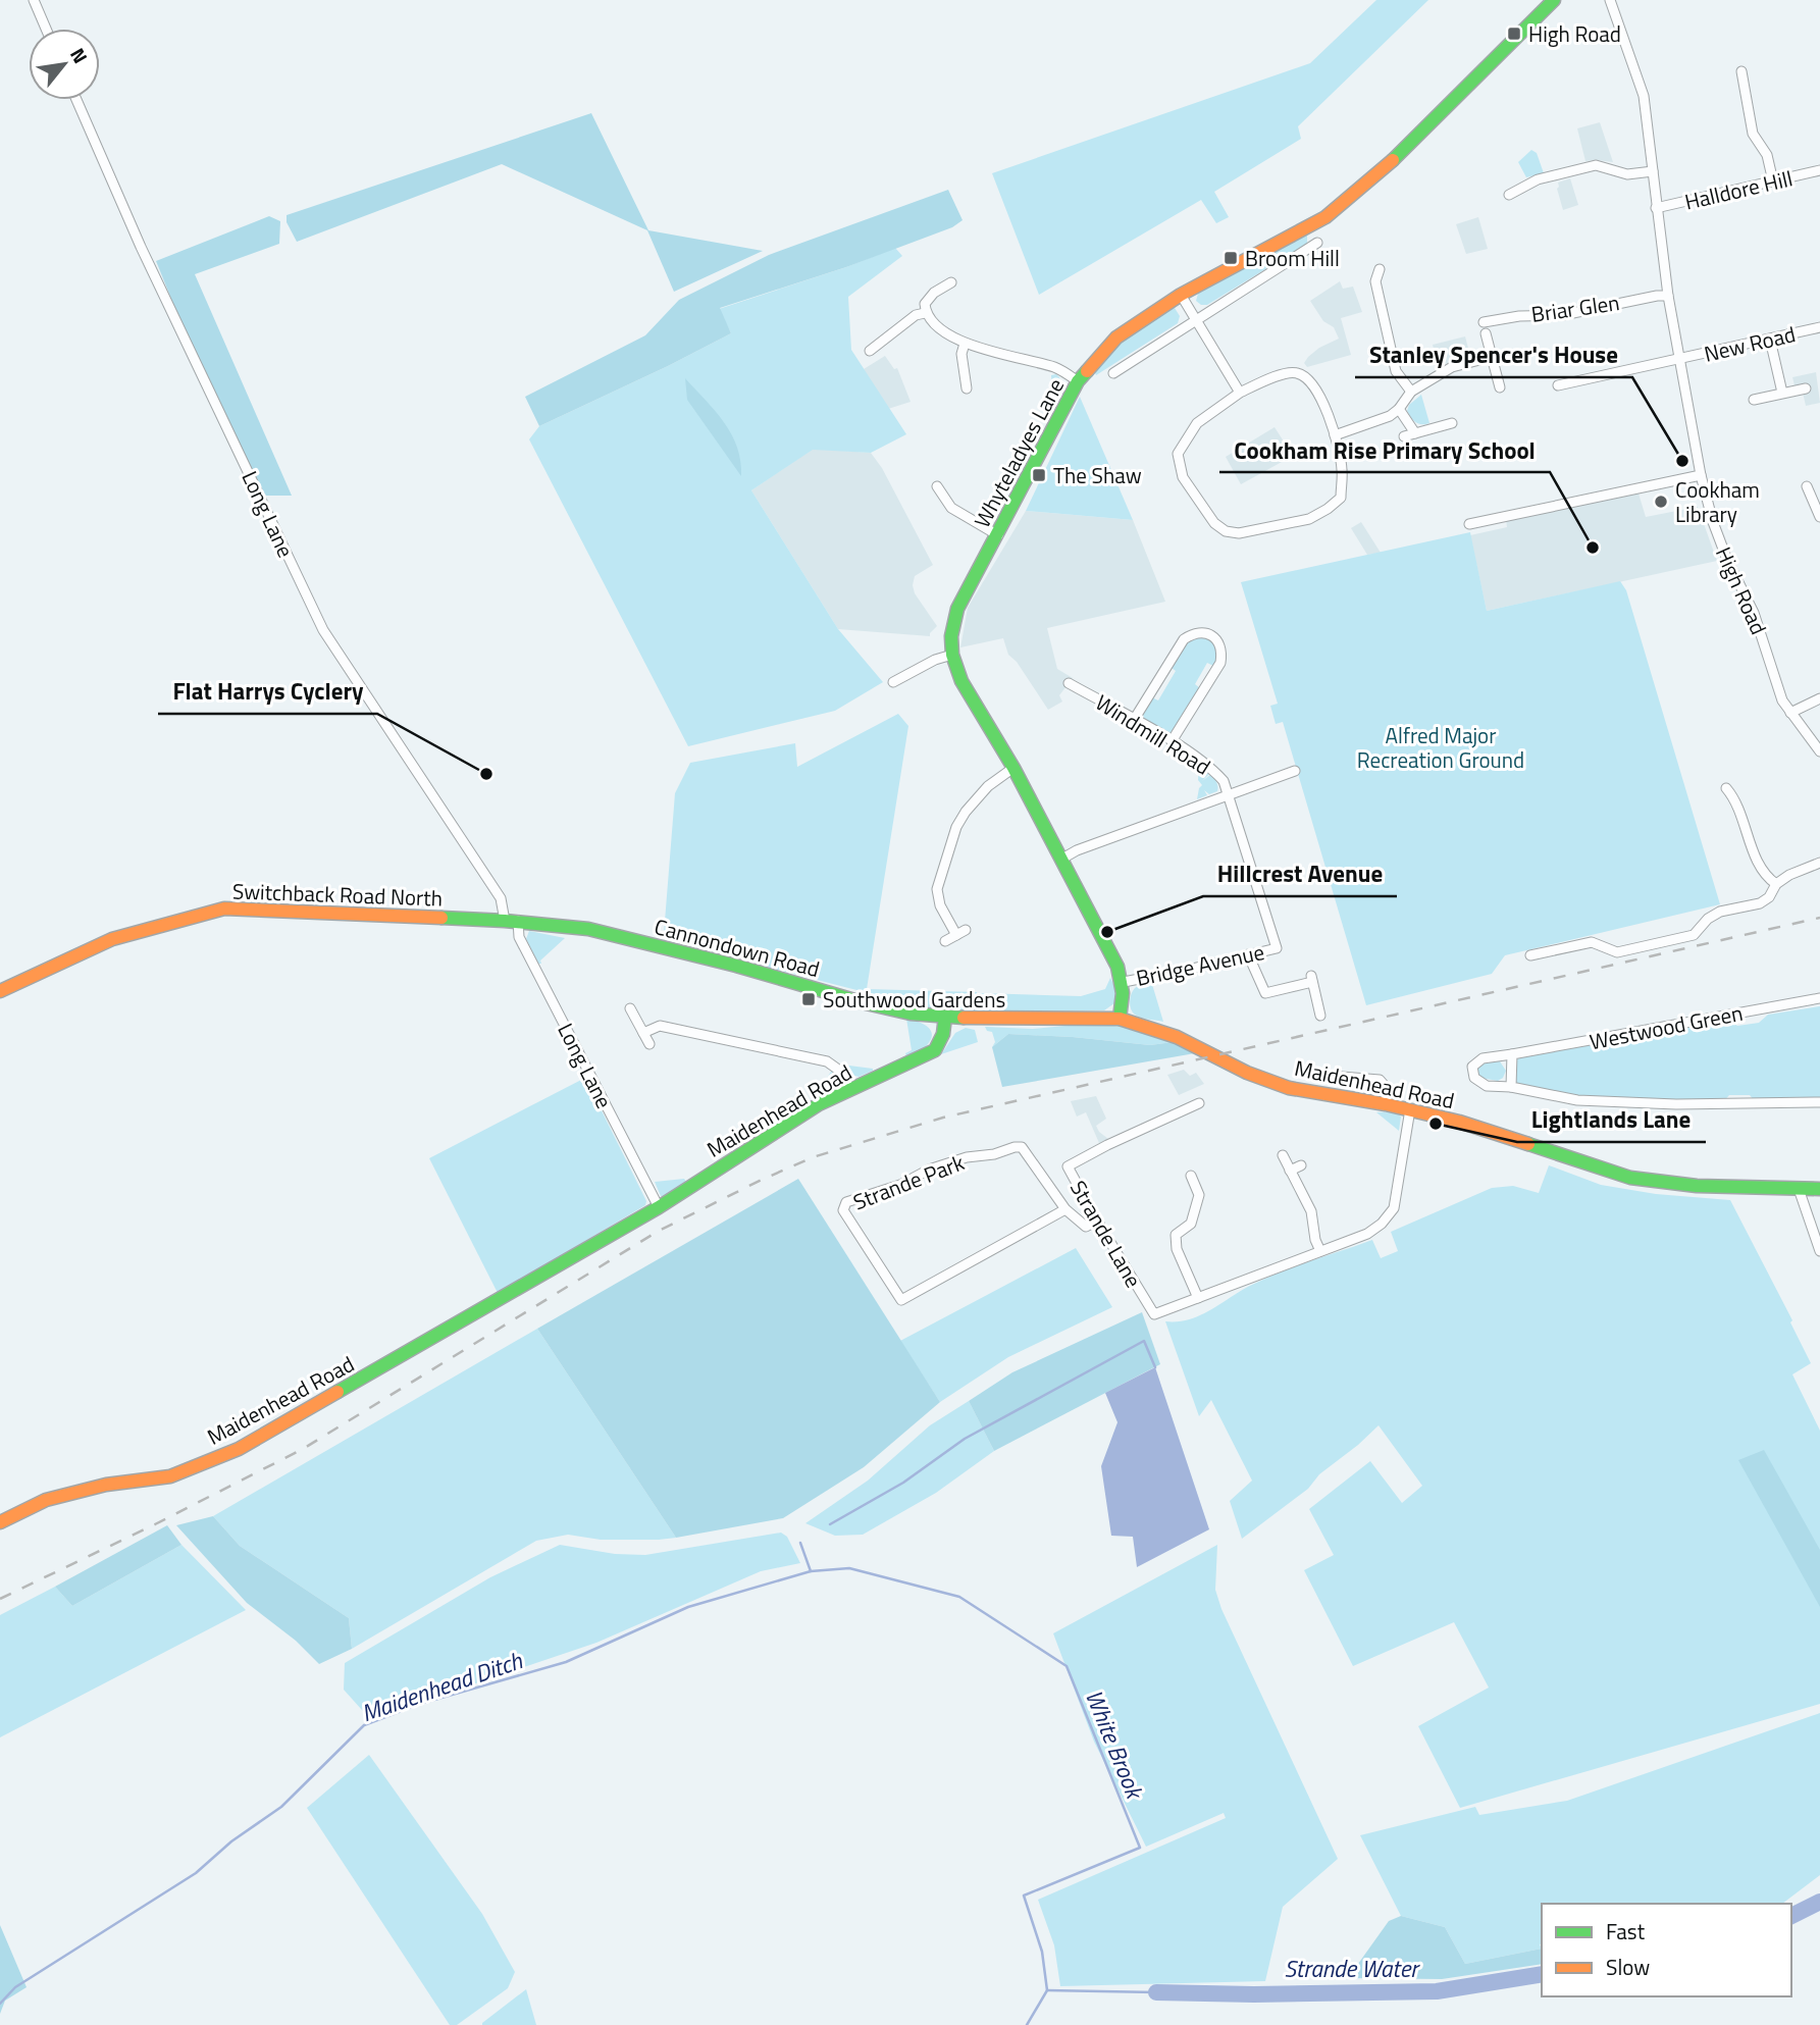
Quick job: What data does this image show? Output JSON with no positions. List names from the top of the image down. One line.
{"streets":{"street":["Halldore Hill","Briar Glen","New Road","Whyteladyes Lane","Long Lane","High Road","Windmill Road","Switchback Road North","Cannondown Road","Bridge Avenue","Westwood Green","Maidenhead Road","Strande Park","Strande Lane"]},"crossings":[["Halldore Hill","High Road"],["Briar Glen","High Road"],["New Road","High Road"],["Whyteladyes Lane","Bridge Avenue"],["Long Lane","Switchback Road North"],["Long Lane","Cannondown Road"],["Long Lane","Maidenhead Road"],["Windmill Road","Bridge Avenue"],["Switchback Road North","Cannondown Road"],["Cannondown Road","Maidenhead Road"],["Strande Park","Strande Lane"]],"water":["Maidenhead Ditch","White Brook","Strande Water"],"parks":["Alfred Major Recreation Ground"],"places":{"transit":["High Road","Broom Hill","The Shaw","Southwood Gardens"],"other":["Stanley Spencer's House","Cookham Library","Cookham Rise Primary School","Flat Harrys Cyclery","Hillcrest Avenue","Lightlands Lane"]},"legend":["Fast","Slow"],"north":"top right"}
